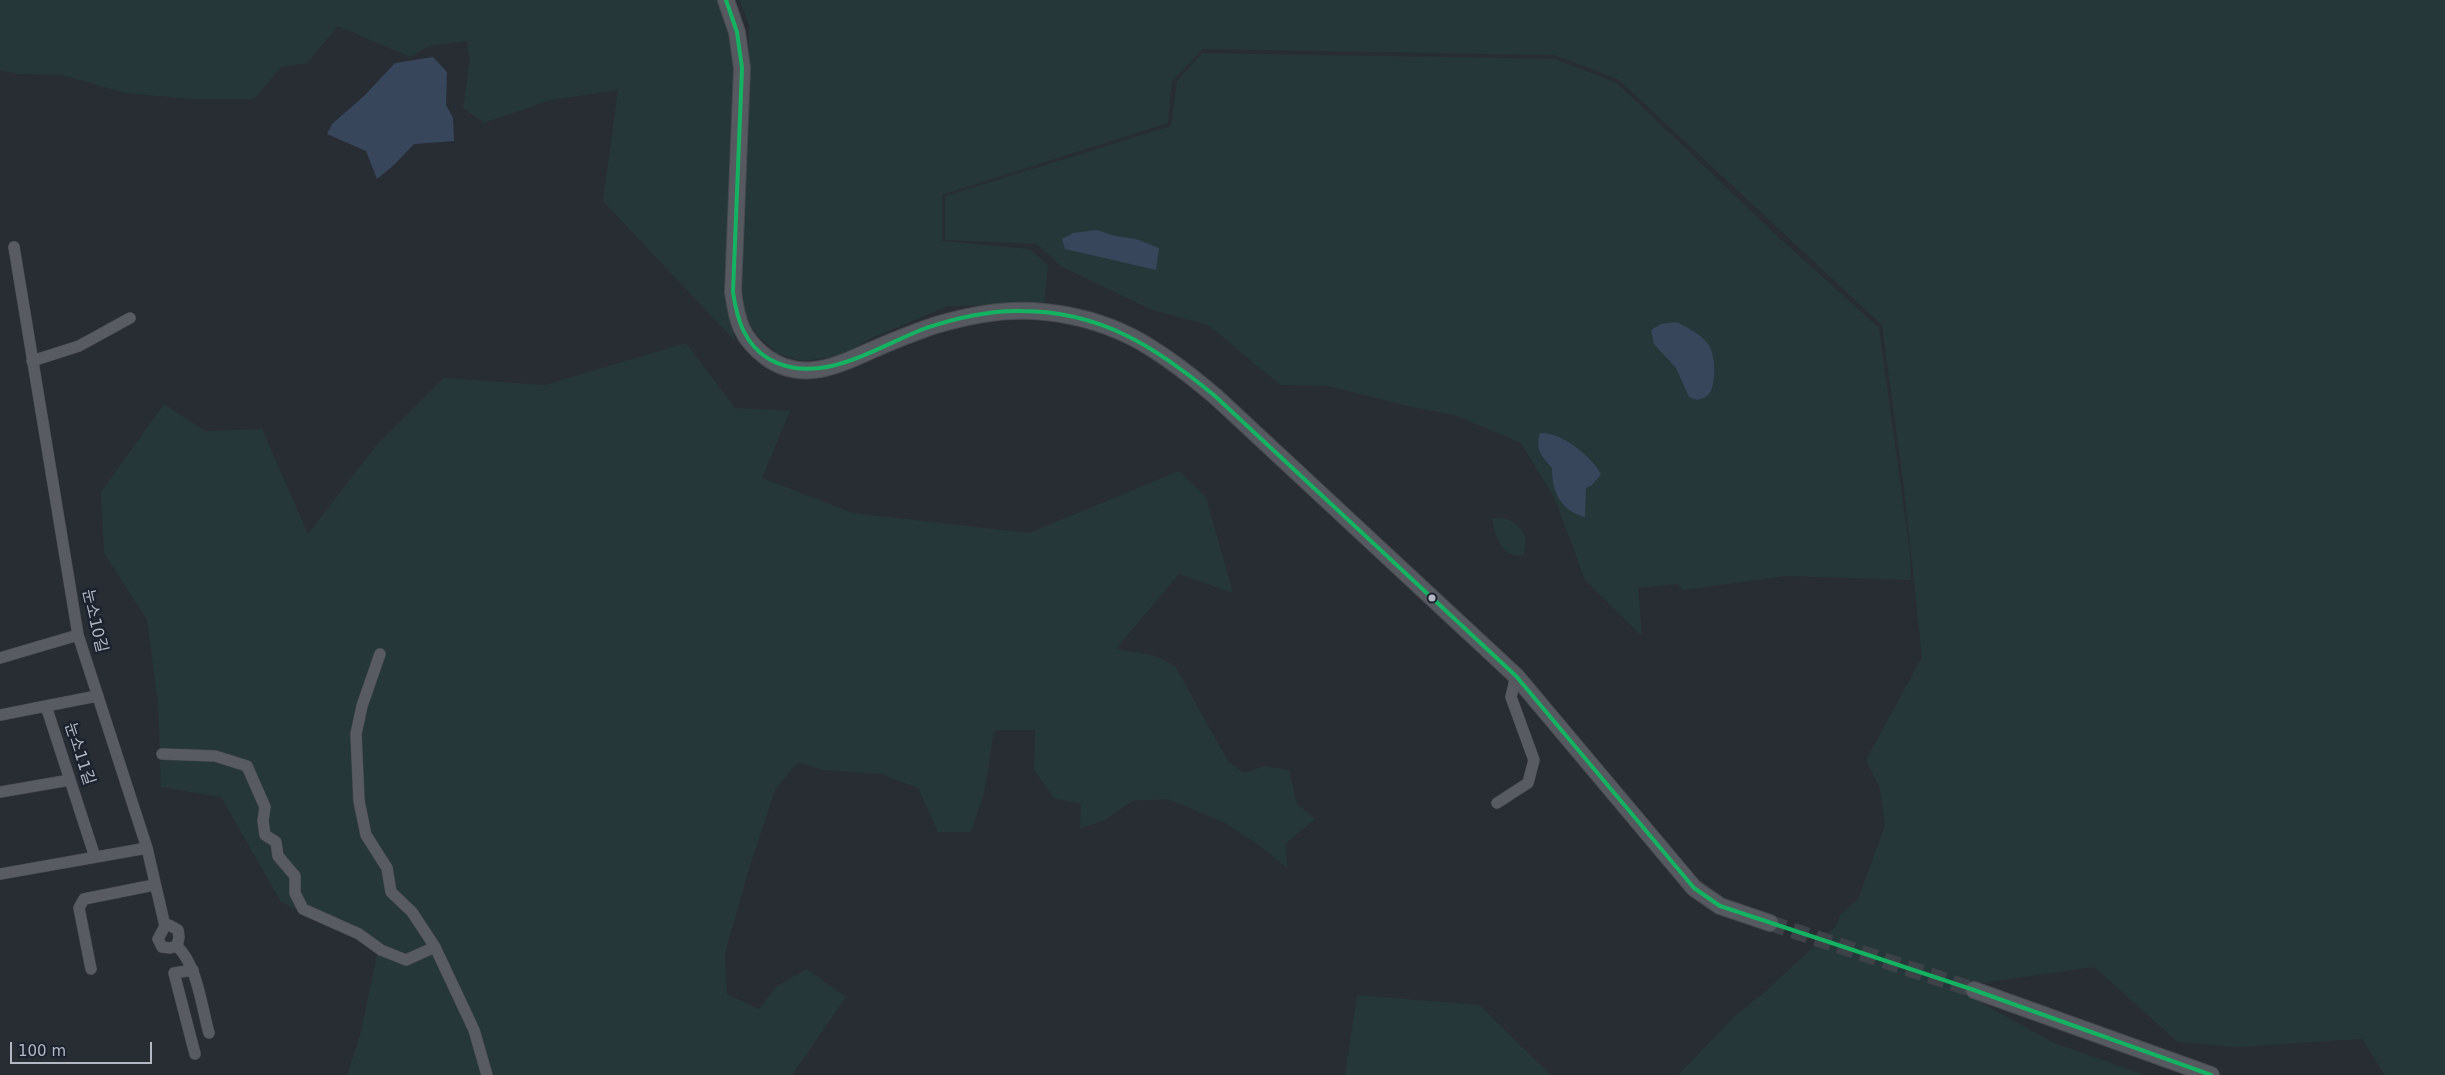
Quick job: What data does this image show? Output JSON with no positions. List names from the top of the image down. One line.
{"streets":{"street":["눈소10길","눈소11길"]},"scale_bar":"100 m"}
